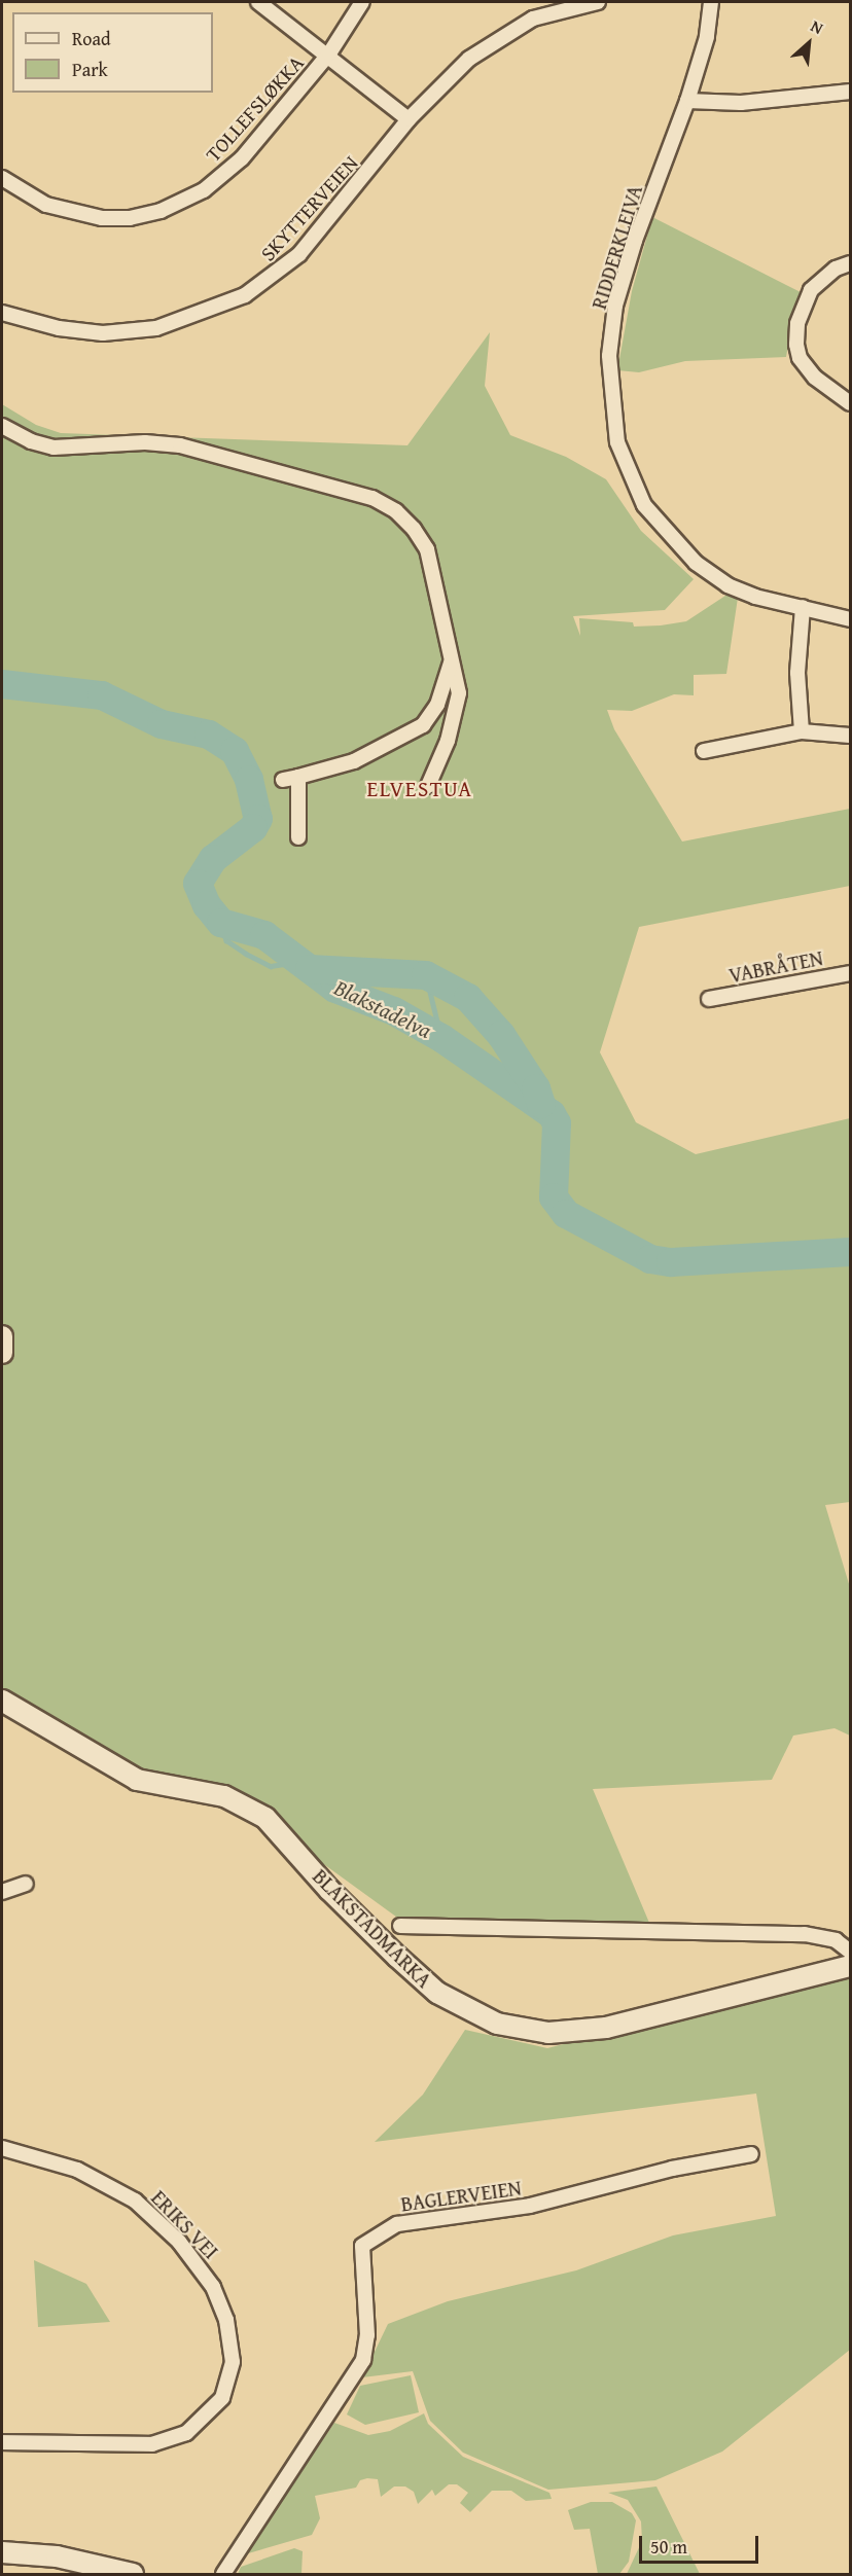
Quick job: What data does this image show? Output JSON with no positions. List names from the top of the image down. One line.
{"streets":{"main road":["BLAKSTADMARKA"],"street":["TOLLEFSLØKKA","SKYTTERVEIEN","RIDDERKLEIVA","VABRÅTEN","BAGLERVEIEN","ERIKS VEI"]},"crossings":[["TOLLEFSLØKKA","SKYTTERVEIEN"]],"districts":["ELVESTUA"],"water":["Blakstadelva"],"legend":["Road","Park"],"scale_bar":"50 m","north":"top right"}
